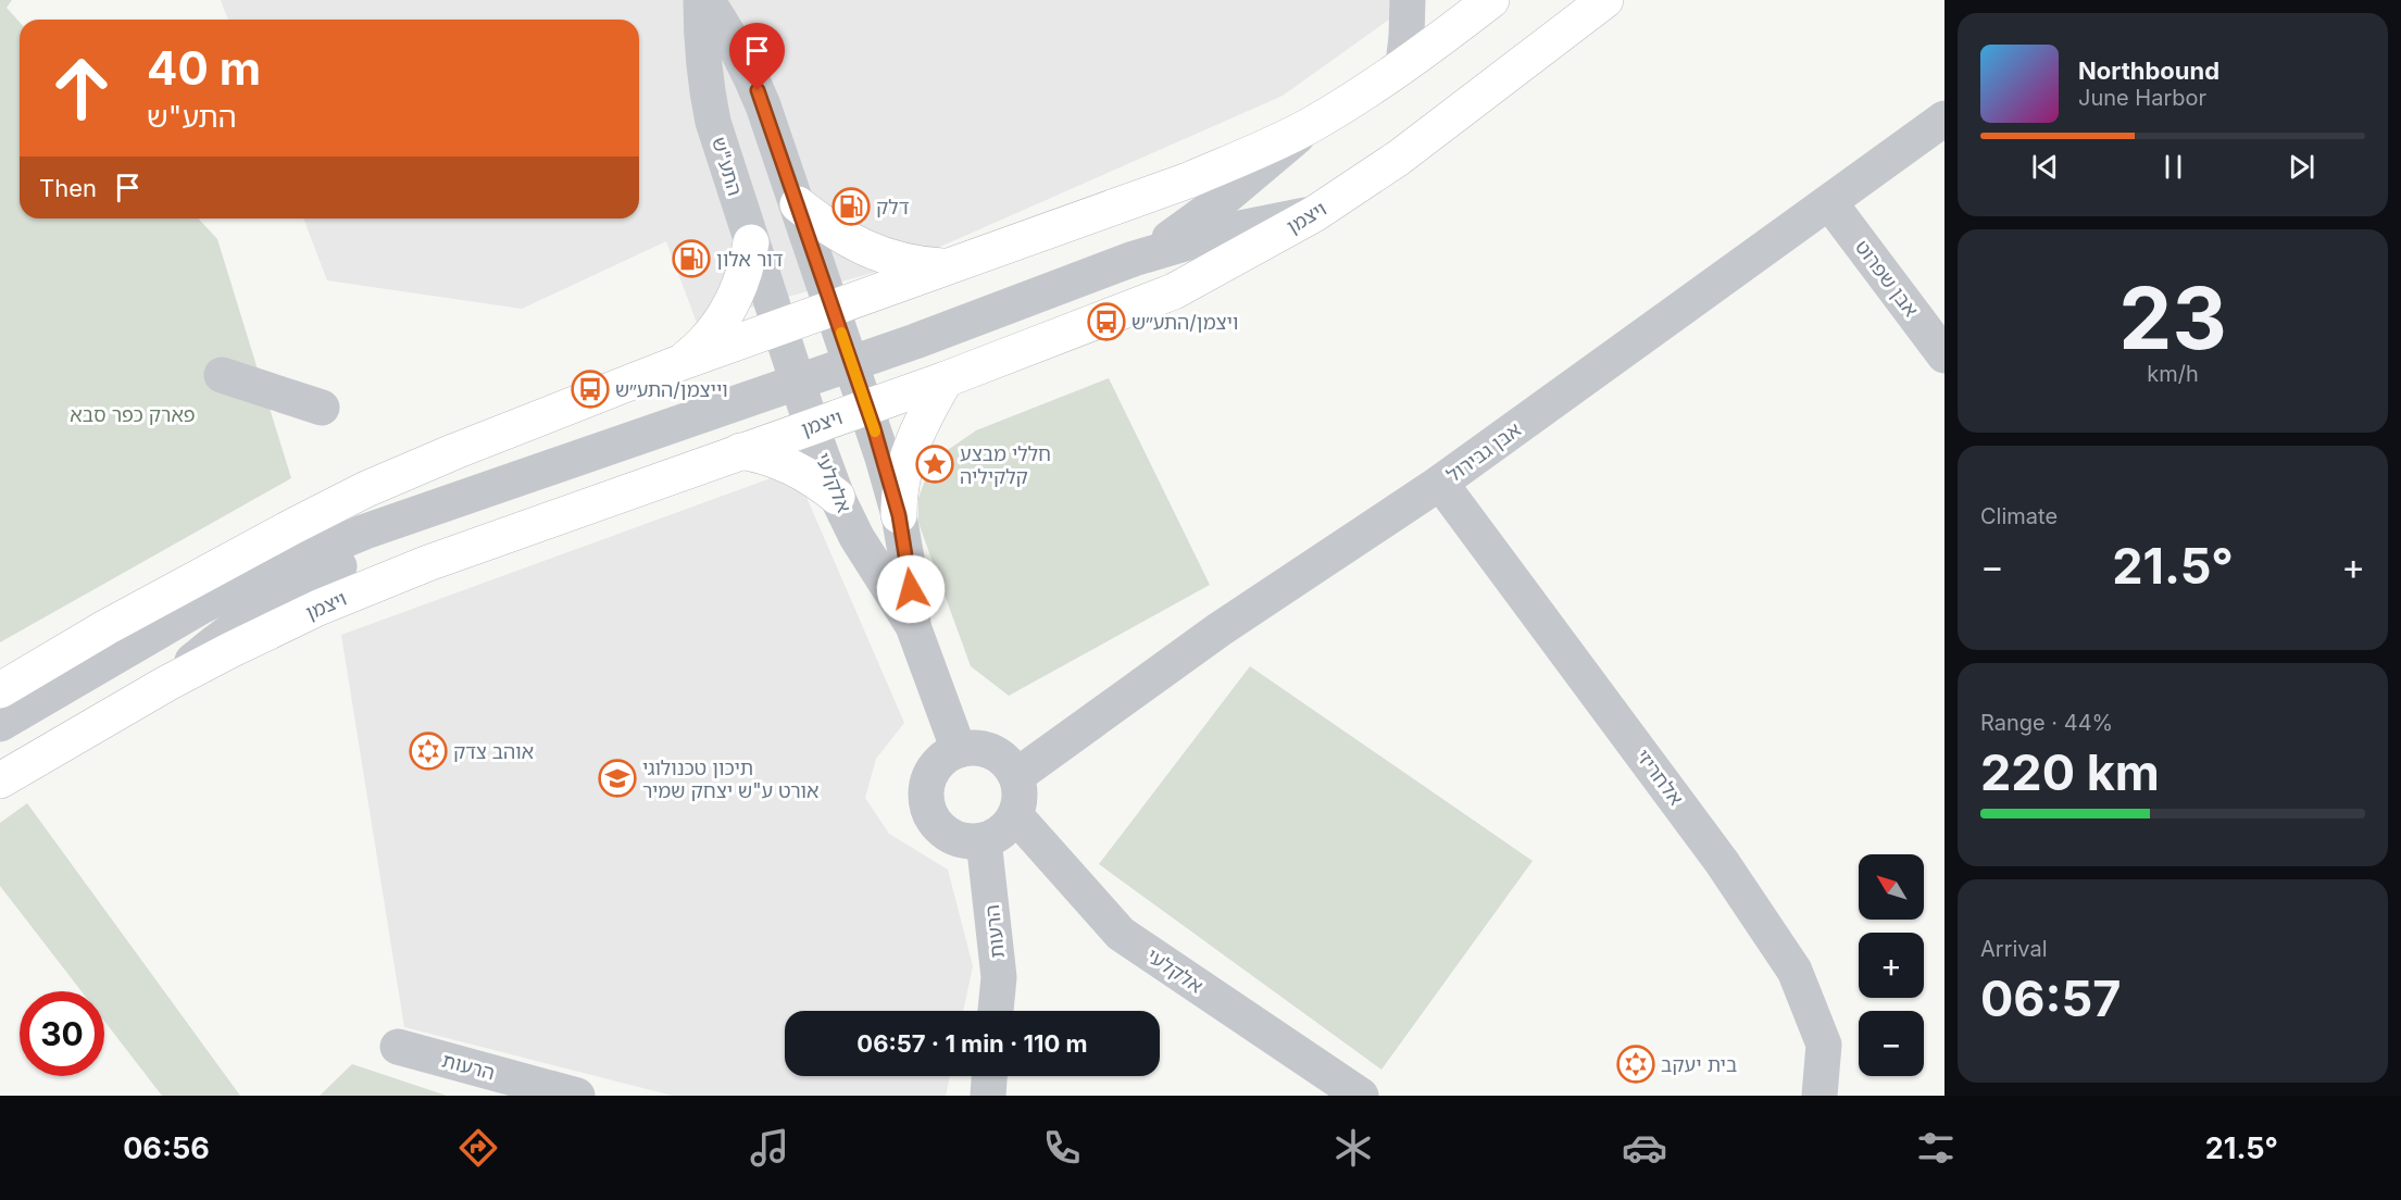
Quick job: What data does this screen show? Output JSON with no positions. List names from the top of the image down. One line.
{"streets":{"main road":["ויצמן"],"street":["התע\"ש","אבן שפרוט","אבן גבירול","אלקלעי","אלחריזי","הרעות"]},"crossings":[["התע\"ש","אלקלעי"],["ויצמן","אלקלעי"],["אבן שפרוט","אבן גבירול"],["אבן גבירול","אלקלעי"],["אבן גבירול","אלחריזי"],["אבן גבירול","הרעות"],["אלקלעי","הרעות"]],"parks":["פארק כפר סבא"],"places":{"fuel station":["דלק","דור אלון"],"bus stop":["ויצמן/התע״ש","וייצמן/התע״ש"],"place":["חללי מבצע קלקיליה"],"synagogue":["אוהב צדק","בית יעקב"],"school or university":["תיכון טכנולוגי אורט ע\"ש יצחק שמיר"]},"north":"top left","page":{"turn":["40 m","התע\"ש"],"song":["Northbound","June Harbor"],"then":"Then","tile":[["23","km/h"],"Climate",["Range · 44%","220 km"],["Arrival","06:57"]],"heat":["−","21.5°","+"],"map_buttons":["+","−"],"limit":"30","trip":"06:57 · 1 min · 110 m","tabs":["06:56","21.5°"]}}
